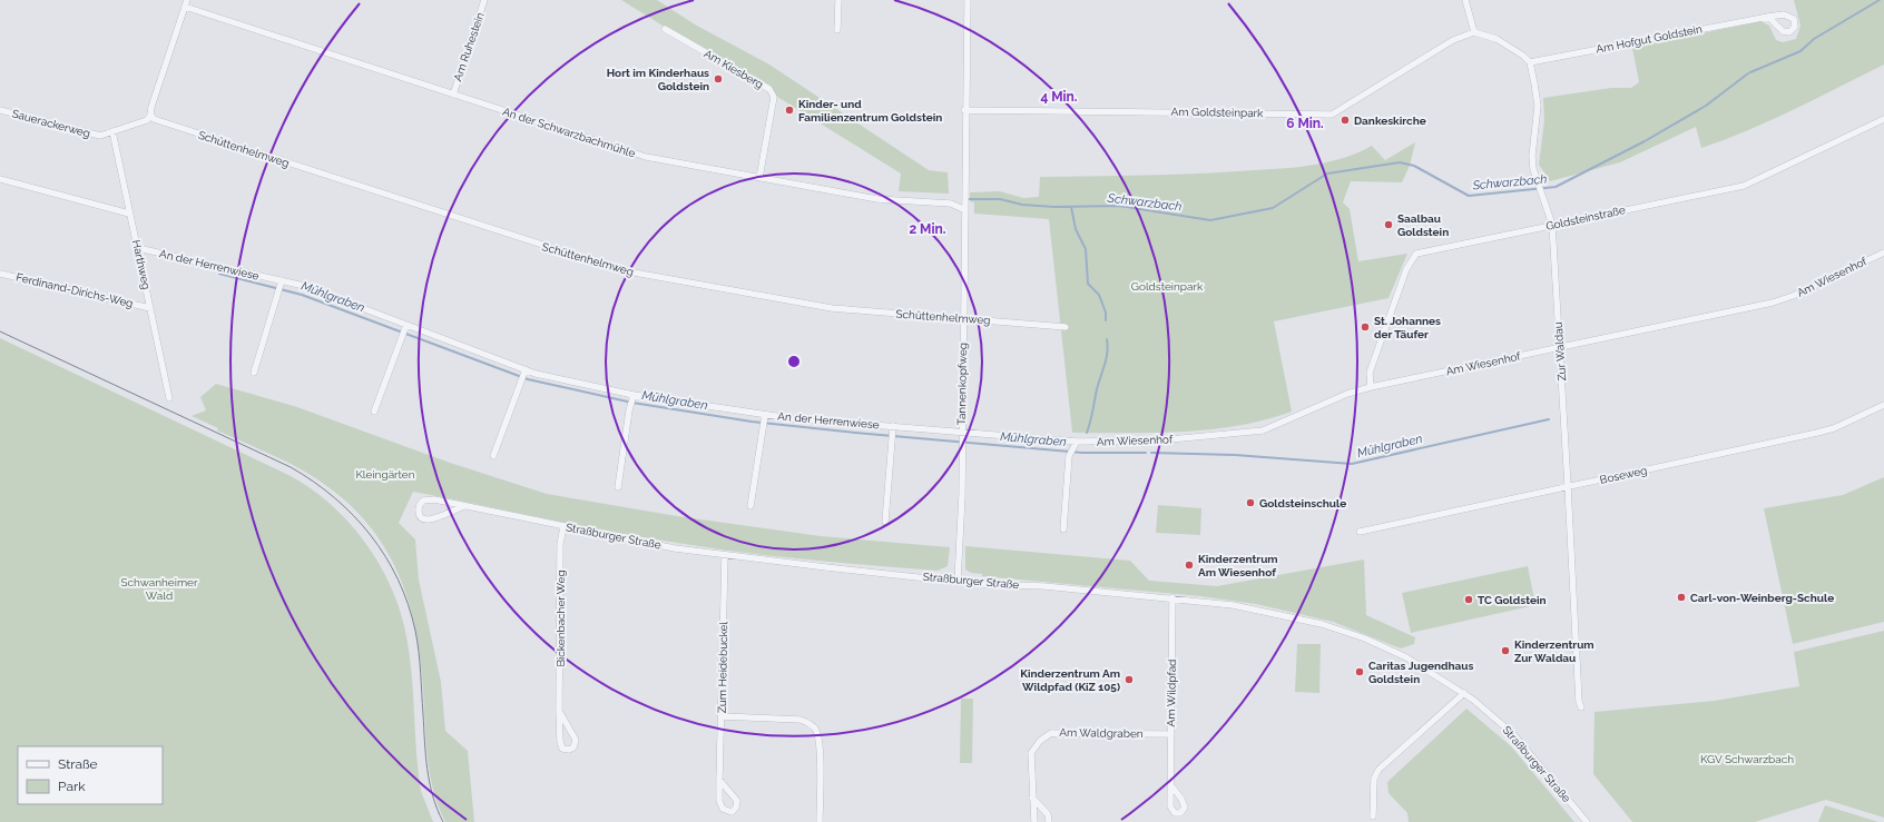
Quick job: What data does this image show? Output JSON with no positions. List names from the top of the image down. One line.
{"streets":{"street":["Am Hofgut Goldstein","Am Ruhestein","Am Kiesberg","Am Goldsteinpark","Sauerackerweg","An der Schwarzbachmühle","Schüttenhelmweg","Goldsteinstraße","Harthweg","An der Herrenwiese","Am Wiesenhof","Ferdinand-Dirichs-Weg","Zur Waldau","Tannenkopfweg","Boseweg","Straßburger Straße","Bickenbacher Weg","Zum Heidebuckel","Am Wildpfad","Am Waldgraben"]},"crossings":[["Am Hofgut Goldstein","Zur Waldau"],["Am Ruhestein","An der Schwarzbachmühle"],["Am Kiesberg","An der Schwarzbachmühle"],["Am Goldsteinpark","Tannenkopfweg"],["Sauerackerweg","An der Schwarzbachmühle"],["Sauerackerweg","Schüttenhelmweg"],["Sauerackerweg","Harthweg"],["An der Schwarzbachmühle","Schüttenhelmweg"],["An der Schwarzbachmühle","Tannenkopfweg"],["Schüttenhelmweg","Tannenkopfweg"],["Goldsteinstraße","Am Wiesenhof"],["Goldsteinstraße","Zur Waldau"],["Harthweg","An der Herrenwiese"],["Harthweg","Ferdinand-Dirichs-Weg"],["An der Herrenwiese","Am Wiesenhof"],["An der Herrenwiese","Tannenkopfweg"],["Am Wiesenhof","Zur Waldau"],["Am Wiesenhof","Tannenkopfweg"],["Zur Waldau","Boseweg"],["Tannenkopfweg","Straßburger Straße"],["Straßburger Straße","Bickenbacher Weg"],["Straßburger Straße","Zum Heidebuckel"],["Straßburger Straße","Am Wildpfad"],["Am Wildpfad","Am Waldgraben"]],"water":["Schwarzbach","Mühlgraben"],"parks":["Goldsteinpark","Kleingärten","Schwanheimer Wald","KGV Schwarzbach"],"places":["Hort im Kinderhaus Goldstein","Kinder- und Familienzentrum Goldstein","Dankeskirche","Saalbau Goldstein","St. Johannes der Täufer","Goldsteinschule","Kinderzentrum Am Wiesenhof","Carl-von-Weinberg-Schule","TC Goldstein","Kinderzentrum Zur Waldau","Caritas Jugendhaus Goldstein","Kinderzentrum Am Wildpfad (KiZ 105)"],"legend":["Straße","Park"],"rings":["4 Min.","6 Min.","2 Min."]}
